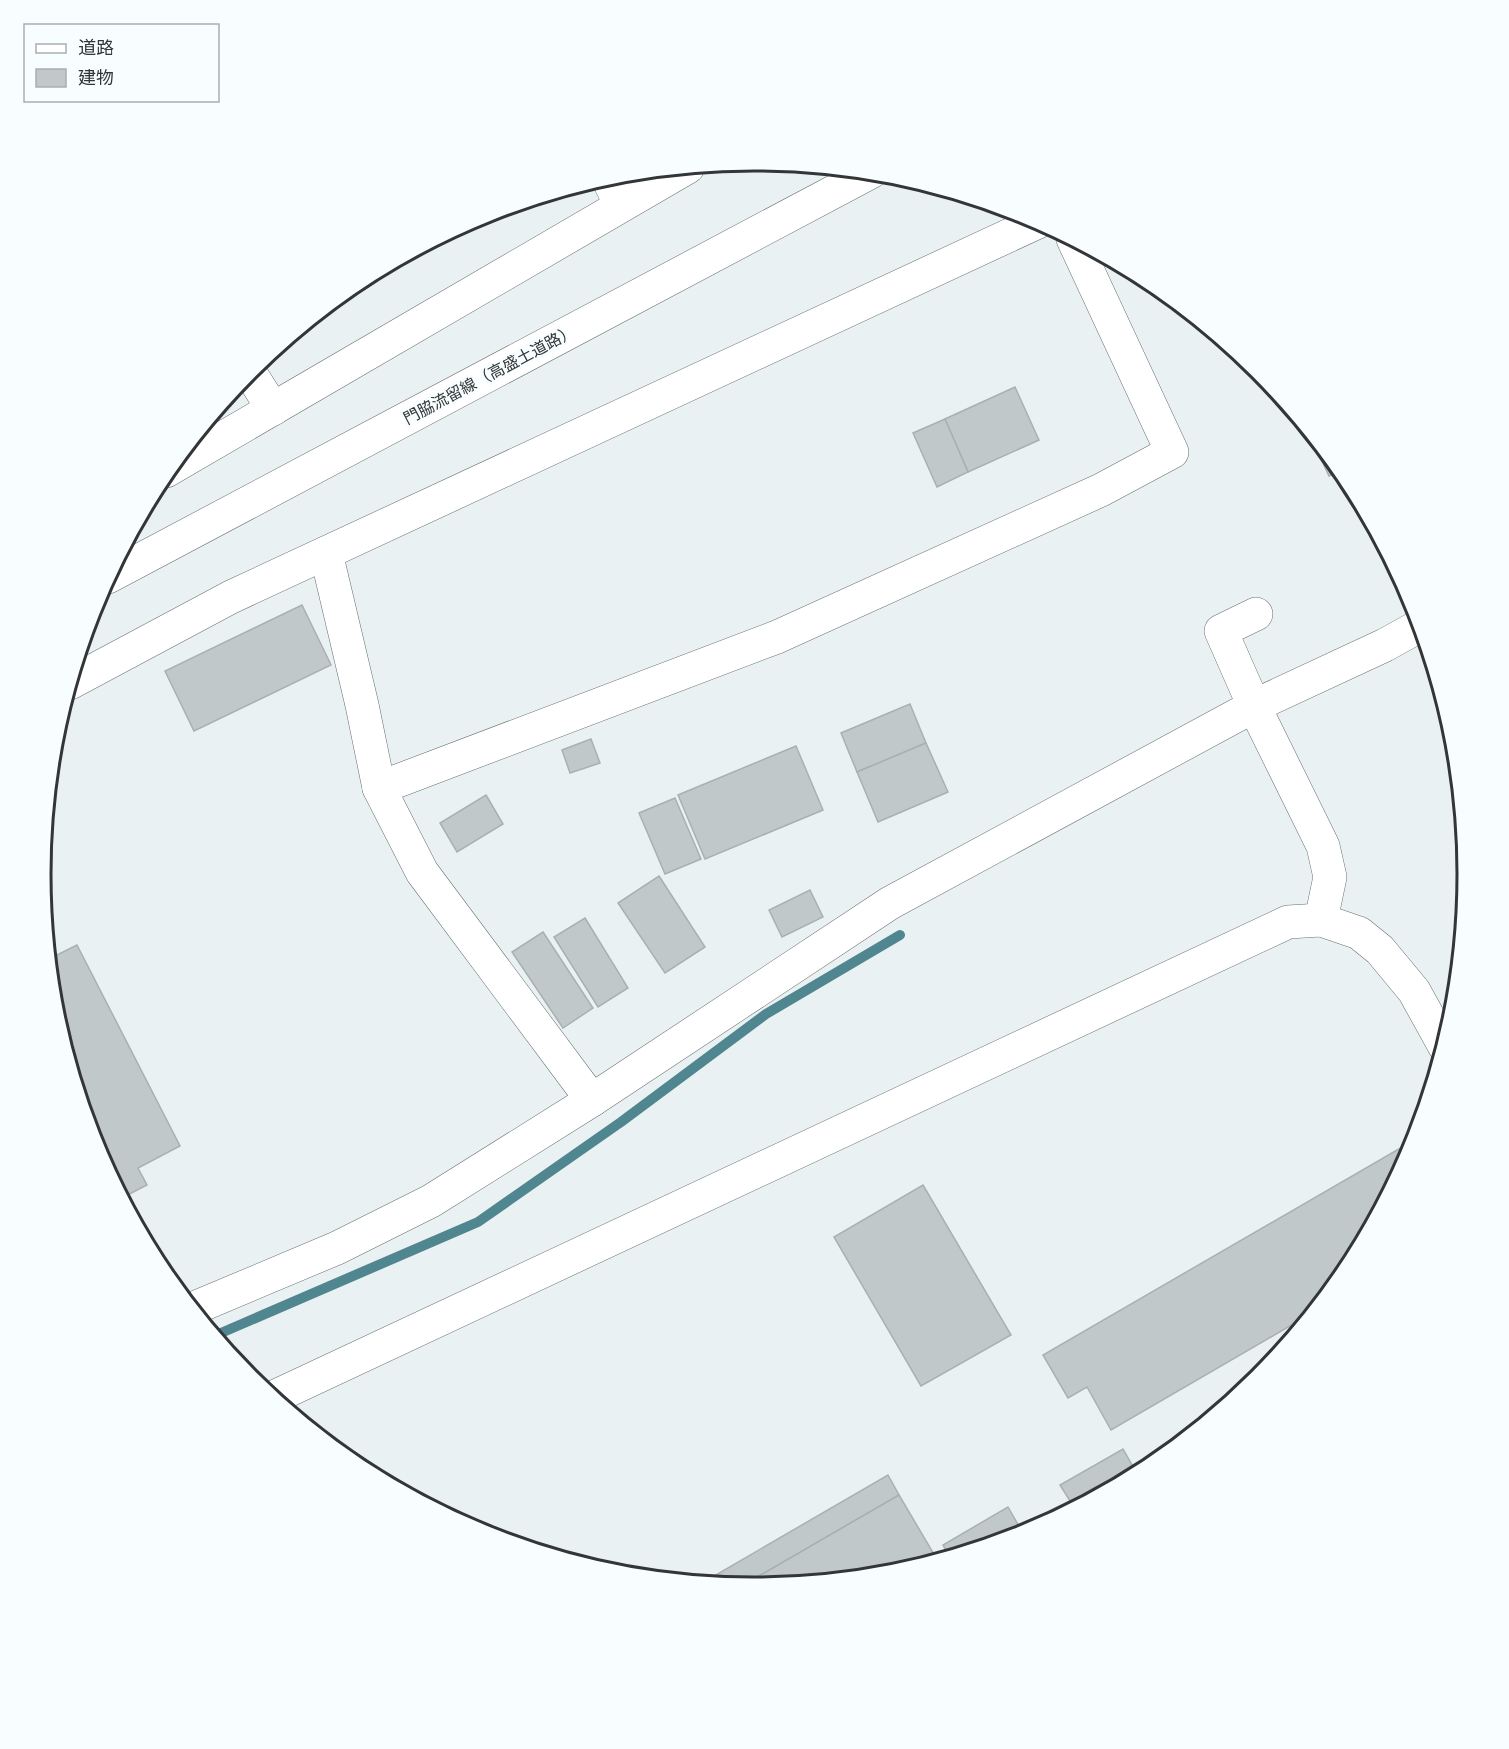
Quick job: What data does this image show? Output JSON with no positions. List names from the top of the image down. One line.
{"streets":{"street":["門脇流留線（高盛土道路）"]},"legend":["道路","建物"]}
